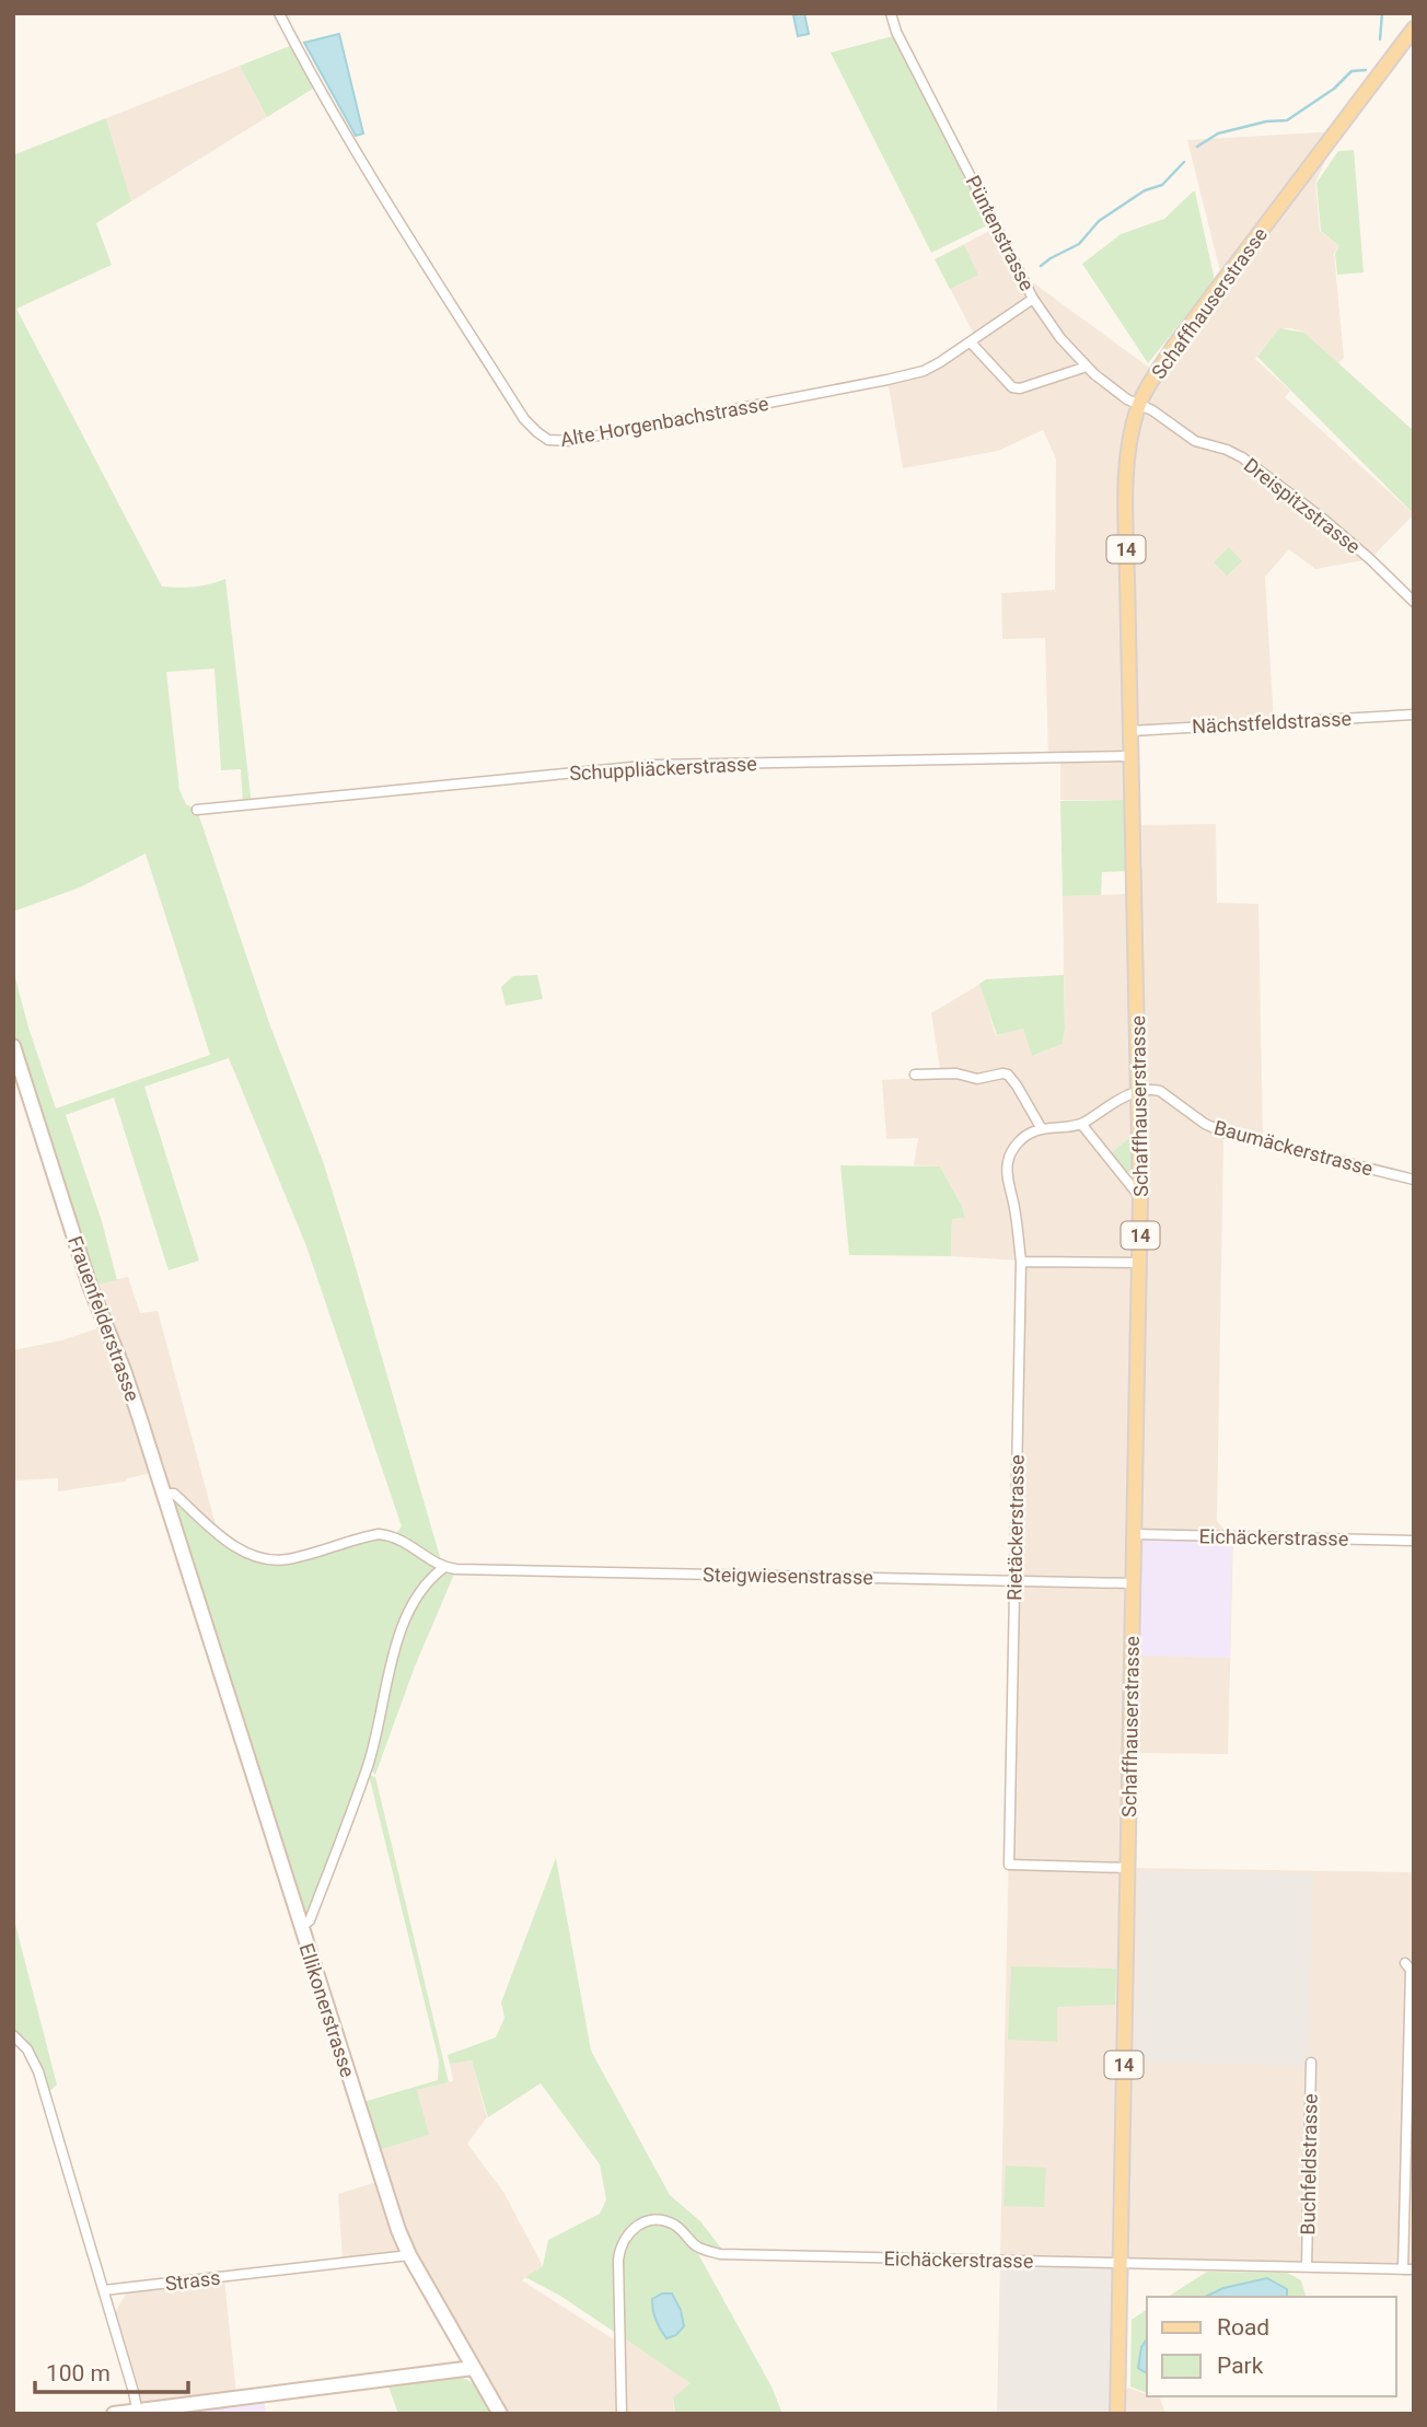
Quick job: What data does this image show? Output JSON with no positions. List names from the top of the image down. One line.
{"streets":{"main road":["Schaffhauserstrasse","14"],"street":["Püntenstrasse","Alte Horgenbachstrasse","Dreispitzstrasse","Nächstfeldstrasse","Schuppliäckerstrasse","Baumäckerstrasse","Frauenfelderstrasse","Rietäckerstrasse","Eichäckerstrasse","Steigwiesenstrasse","Ellikonerstrasse","Buchfeldstrasse","Strass"]},"crossings":[["Püntenstrasse","Schaffhauserstrasse"],["Püntenstrasse","Alte Horgenbachstrasse"],["Püntenstrasse","Dreispitzstrasse"],["Schaffhauserstrasse","Dreispitzstrasse"],["Schaffhauserstrasse","Nächstfeldstrasse"],["Schaffhauserstrasse","Schuppliäckerstrasse"],["Schaffhauserstrasse","Baumäckerstrasse"],["Schaffhauserstrasse","Rietäckerstrasse"],["Schaffhauserstrasse","Eichäckerstrasse"],["Schaffhauserstrasse","Steigwiesenstrasse"],["Frauenfelderstrasse","Ellikonerstrasse"],["Rietäckerstrasse","Steigwiesenstrasse"],["Eichäckerstrasse","Buchfeldstrasse"],["Ellikonerstrasse","Strass"]],"legend":["Road","Park"],"scale_bar":"100 m"}
